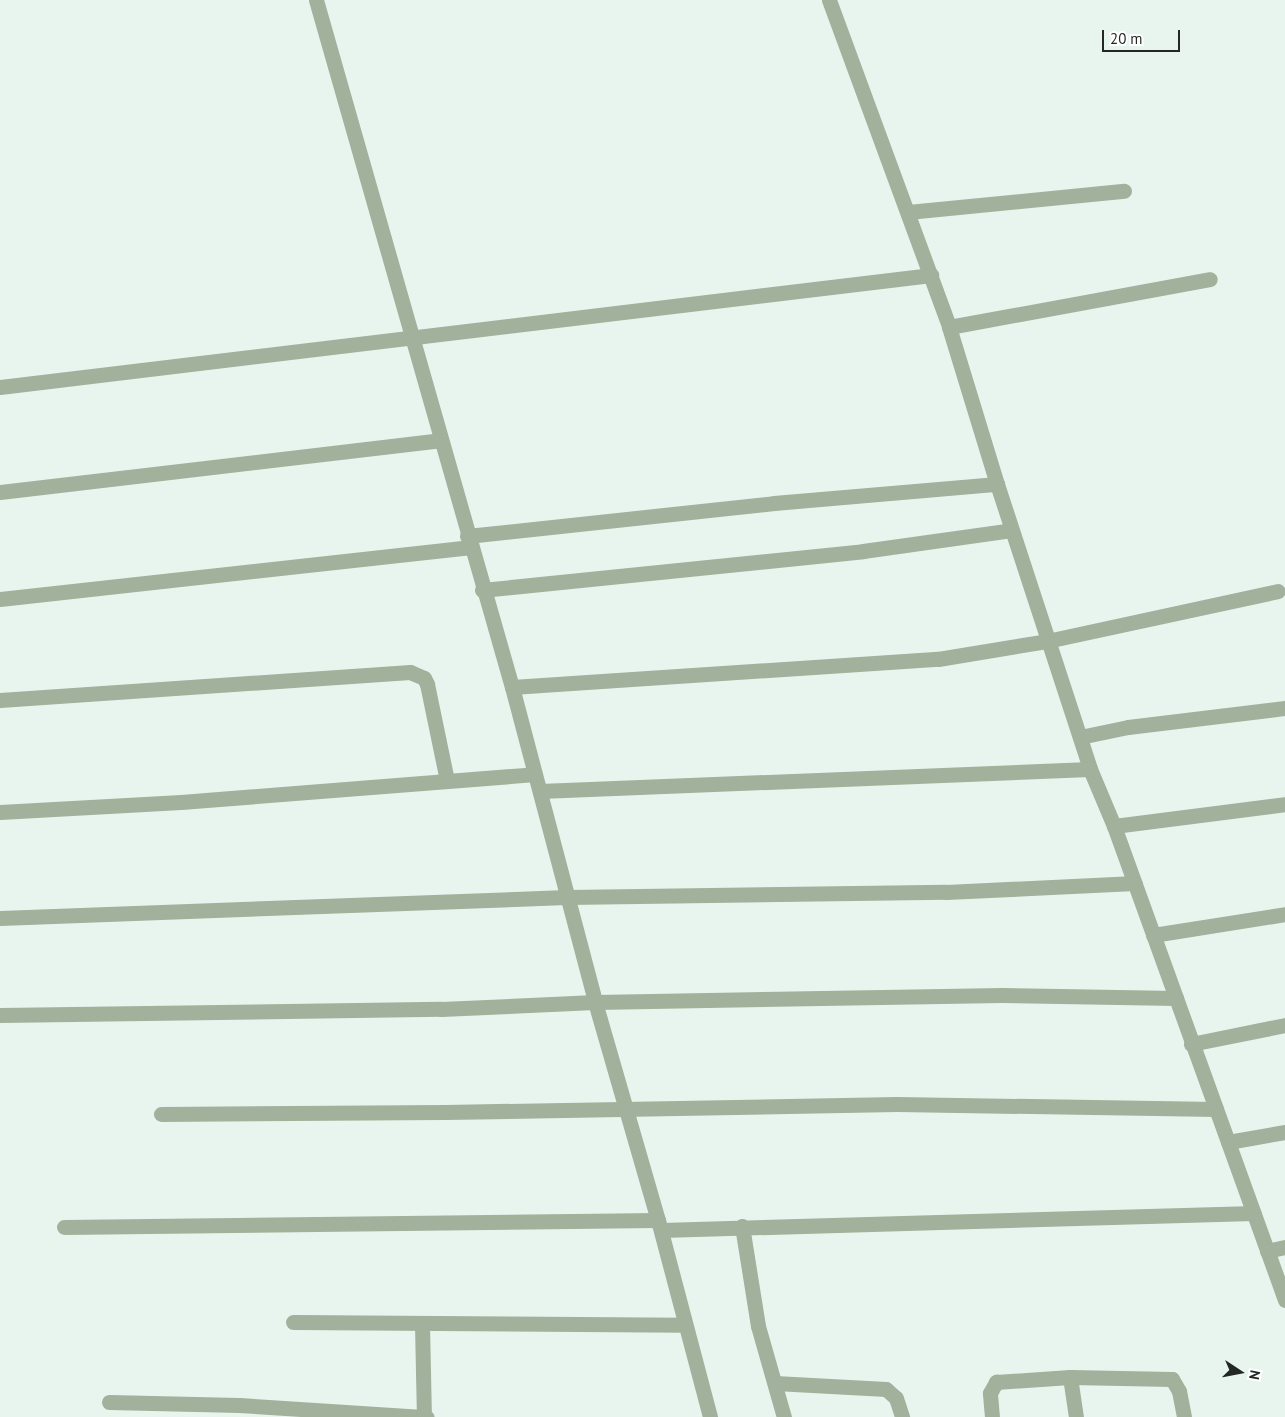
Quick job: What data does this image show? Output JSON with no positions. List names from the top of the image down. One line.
{"scale_bar":"20 m","north":"right"}
